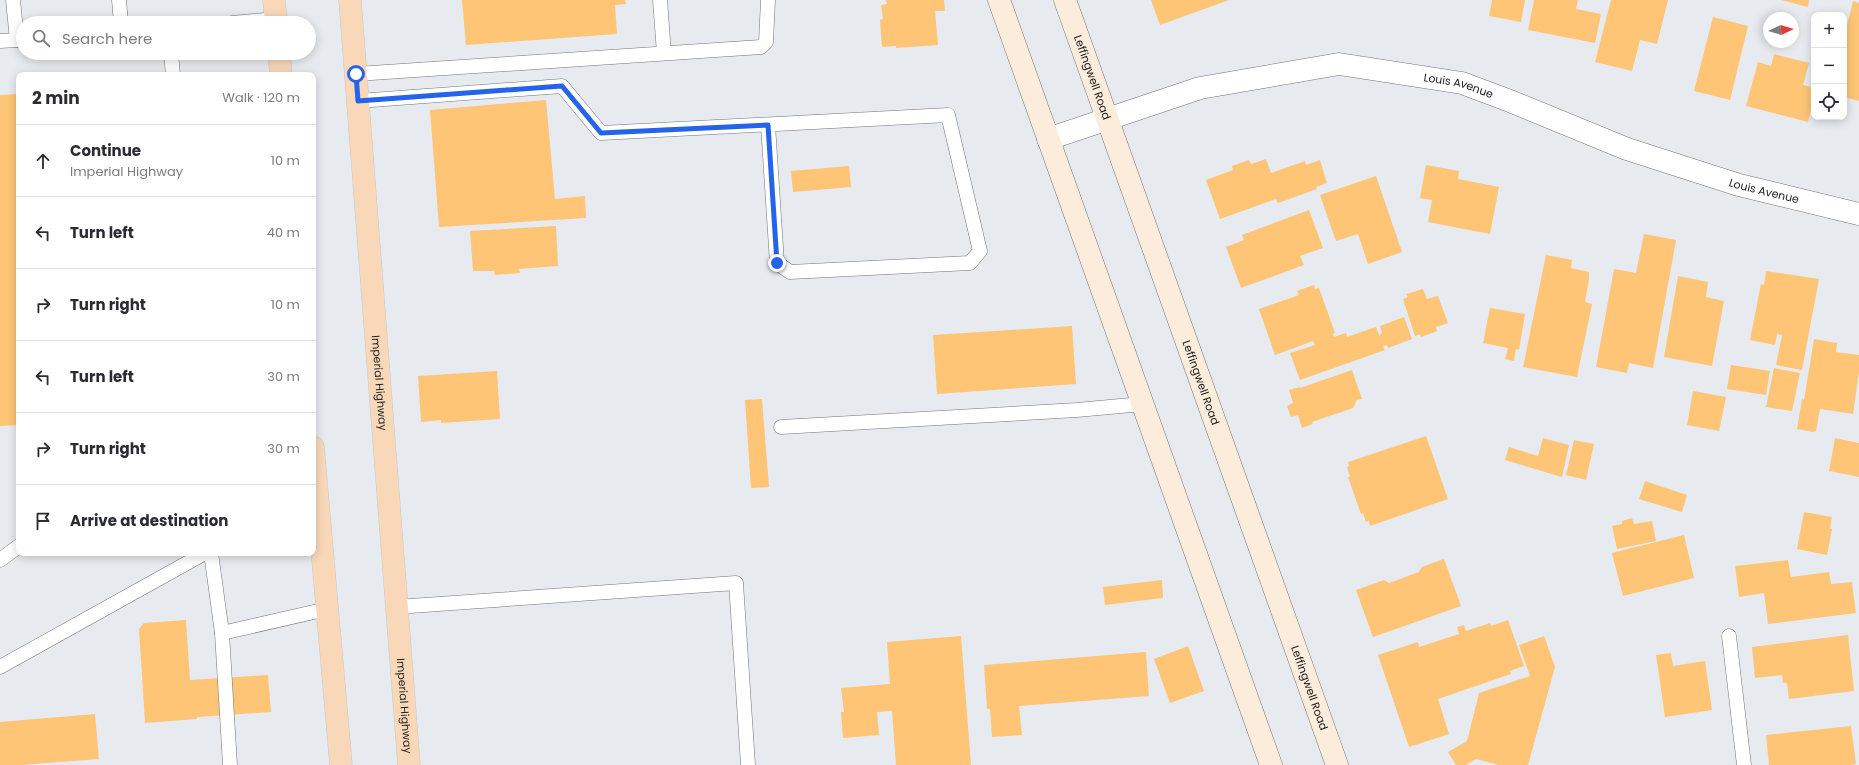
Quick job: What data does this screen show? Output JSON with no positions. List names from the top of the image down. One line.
{"streets":{"main road":["Leffingwell Road","Imperial Highway"],"street":["Louis Avenue"]},"crossings":[["Leffingwell Road","Louis Avenue"]],"north":"right","page":{"map_buttons":["+","−"],"search":"Search here","heading":["2 min","Walk · 120 m"],"list":[["Continue","Imperial Highway","10 m"],["Turn left","40 m"],["Turn right","10 m"],["Turn left","30 m"],["Turn right","30 m"],"Arrive at destination"]}}
